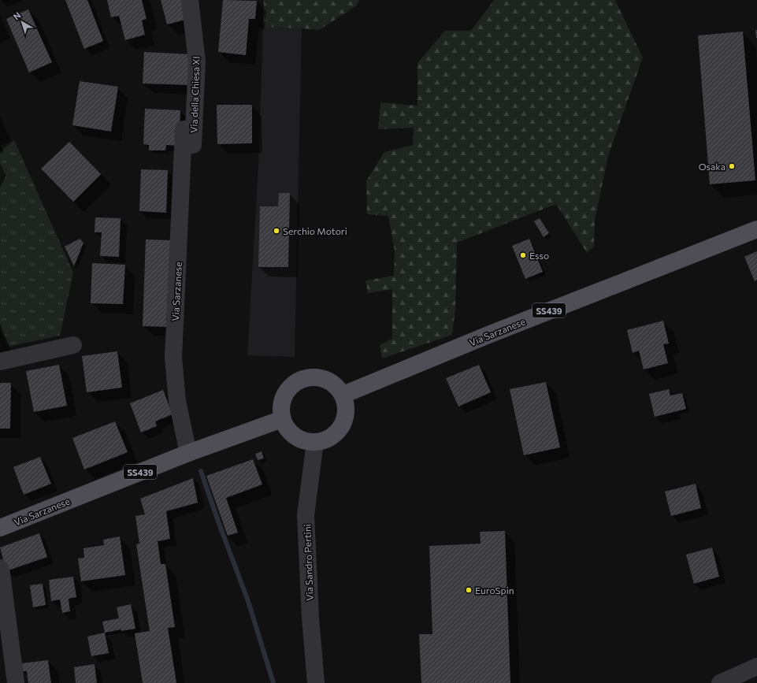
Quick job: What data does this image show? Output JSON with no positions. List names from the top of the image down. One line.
{"streets":{"main road":["Via Sarzanese","SS439"],"street":["Via della Chiesa XI","Via Sandro Pertini"]},"crossings":[["Via Sarzanese","Via Sandro Pertini"]],"places":["Osaka","Serchio Motori","Esso","EuroSpin"],"north":"top left"}
